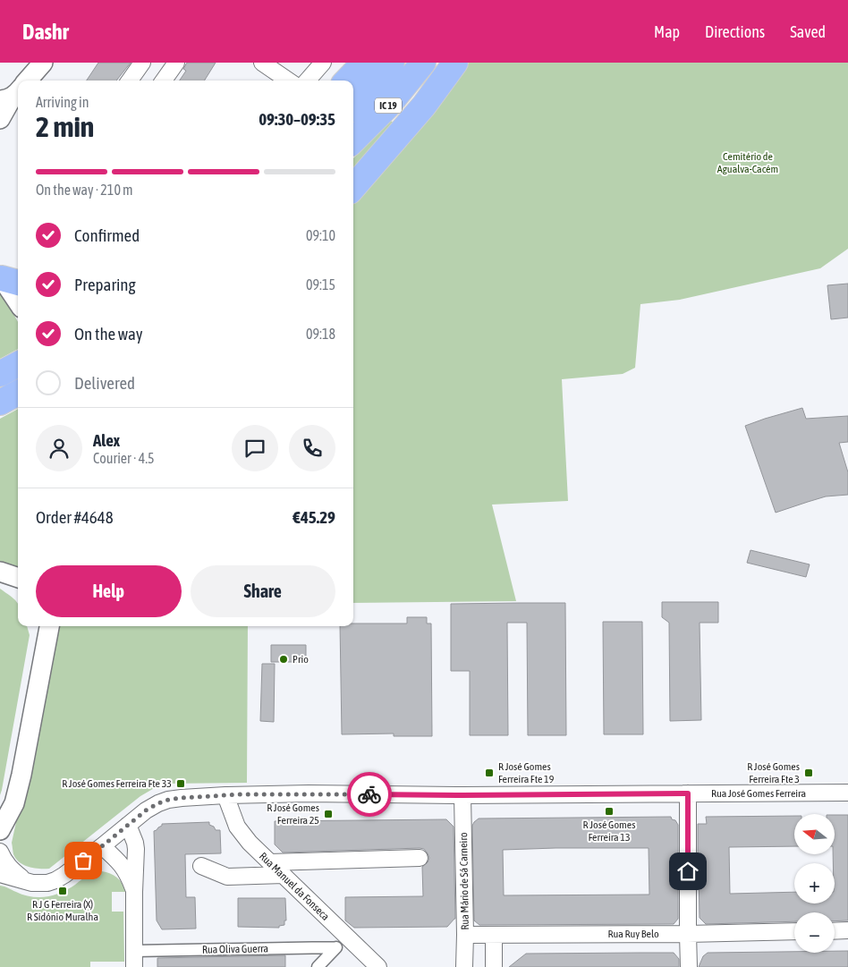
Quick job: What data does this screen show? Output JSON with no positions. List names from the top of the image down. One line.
{"streets":{"highway":["IC 19"],"street":["Rua José Gomes Ferreira","Rua Mário de Sá Carneiro","Rua Manuel da Fonseca","Rua Ruy Belo","Rua Oliva Guerra"]},"crossings":[["Rua José Gomes Ferreira","Rua Mário de Sá Carneiro"],["Rua José Gomes Ferreira","Rua Manuel da Fonseca"],["Rua Mário de Sá Carneiro","Rua Ruy Belo"]],"parks":["Cemitério de Agualva-Cacém"],"places":{"other":["Prio"],"transit":["R José Gomes Ferreira Fte 19","R José Gomes Ferreira Fte 3","R José Gomes Ferreira Fte 33","R José Gomes Ferreira 13","R José Gomes Ferreira 25","R J G Ferreira (X) R Sidónio Muralha"]},"north":"left","page":{"header":"Dashr","nav":["Map","Directions","Saved"],"heading":["2 min","Arriving in","09:30–09:35"],"panel":["Alex","Courier · 4.5","Order #4648","€45.29"],"bar":"On the way · 210 m","list":[["Confirmed","09:10"],["Preparing","09:15"],["On the way","09:18"],"Delivered"],"buttons":["Help","Share"],"map_buttons":["+","−"]}}
